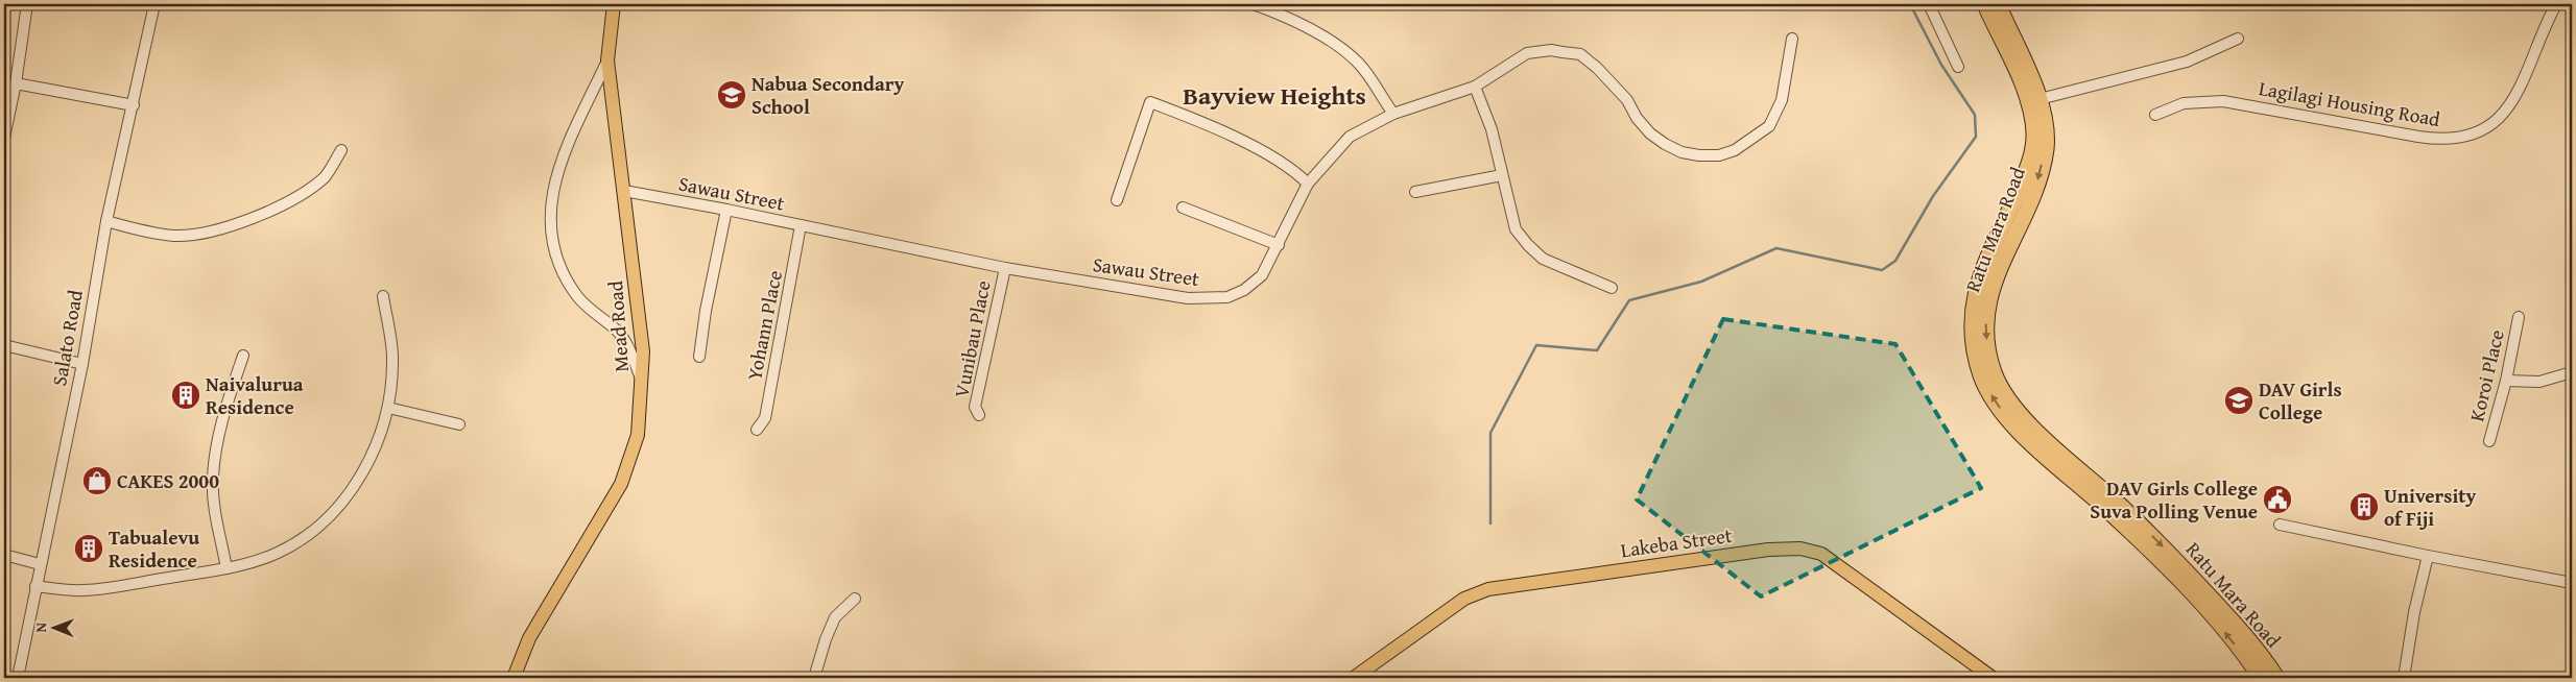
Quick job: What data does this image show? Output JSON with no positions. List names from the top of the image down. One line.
{"streets":{"highway":["Ratu Mara Road"],"main road":["Mead Road","Lakeba Street"],"street":["Lagilagi Housing Road","Sawau Street","Yohann Place","Salato Road","Vunibau Place","Koroi Place"]},"crossings":[["Sawau Street","Yohann Place"],["Sawau Street","Mead Road"],["Sawau Street","Vunibau Place"]],"districts":["Bayview Heights"],"places":{"school or university":["Nabua Secondary School","DAV Girls College"],"building":["Naivalurua Residence","University of Fiji","Tabualevu Residence"],"shop":["CAKES 2000"],"public building":["DAV Girls College Suva Polling Venue"]},"north":"left"}
